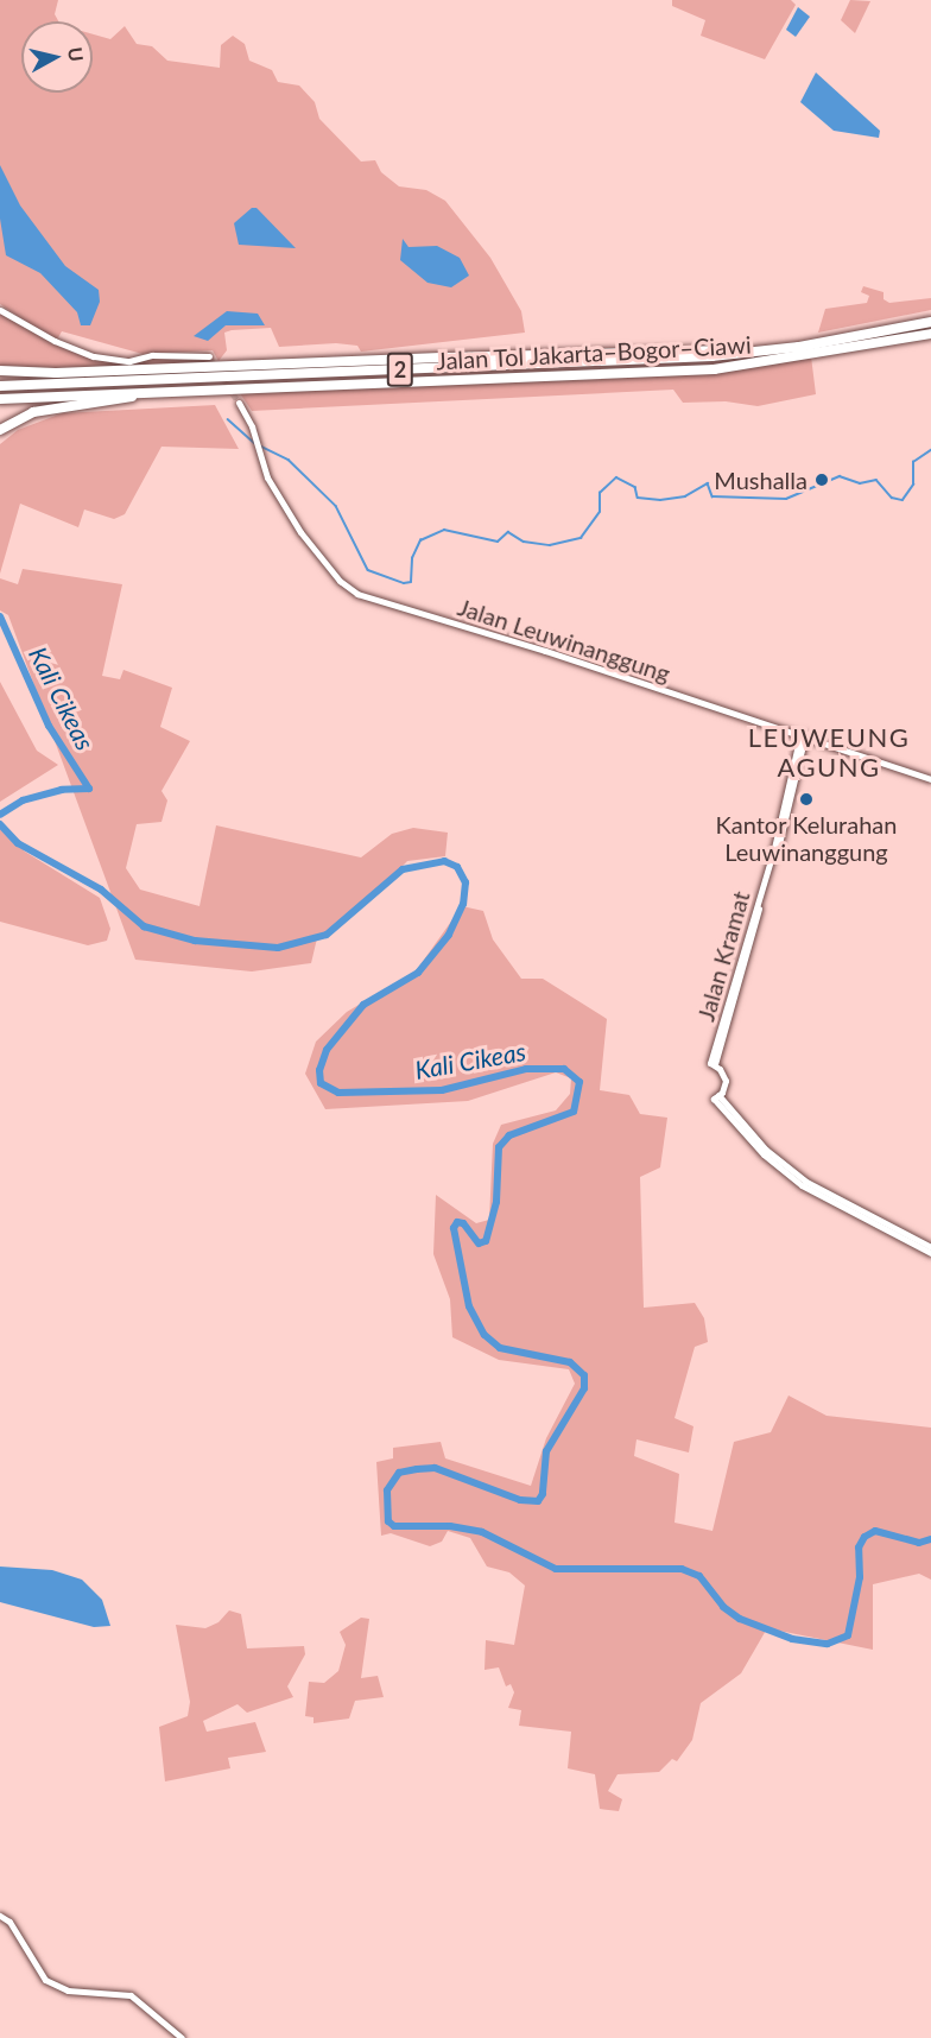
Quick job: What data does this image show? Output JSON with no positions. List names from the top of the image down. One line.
{"streets":{"highway":["Jalan Tol Jakarta–Bogor–Ciawi","2"],"main road":["Jalan Leuwinanggung","Jalan Kramat"]},"crossings":[["Jalan Leuwinanggung","Jalan Kramat"]],"districts":["LEUWEUNG AGUNG"],"water":["Kali Cikeas"],"places":["Mushalla","Kantor Kelurahan Leuwinanggung"],"north":"right"}
